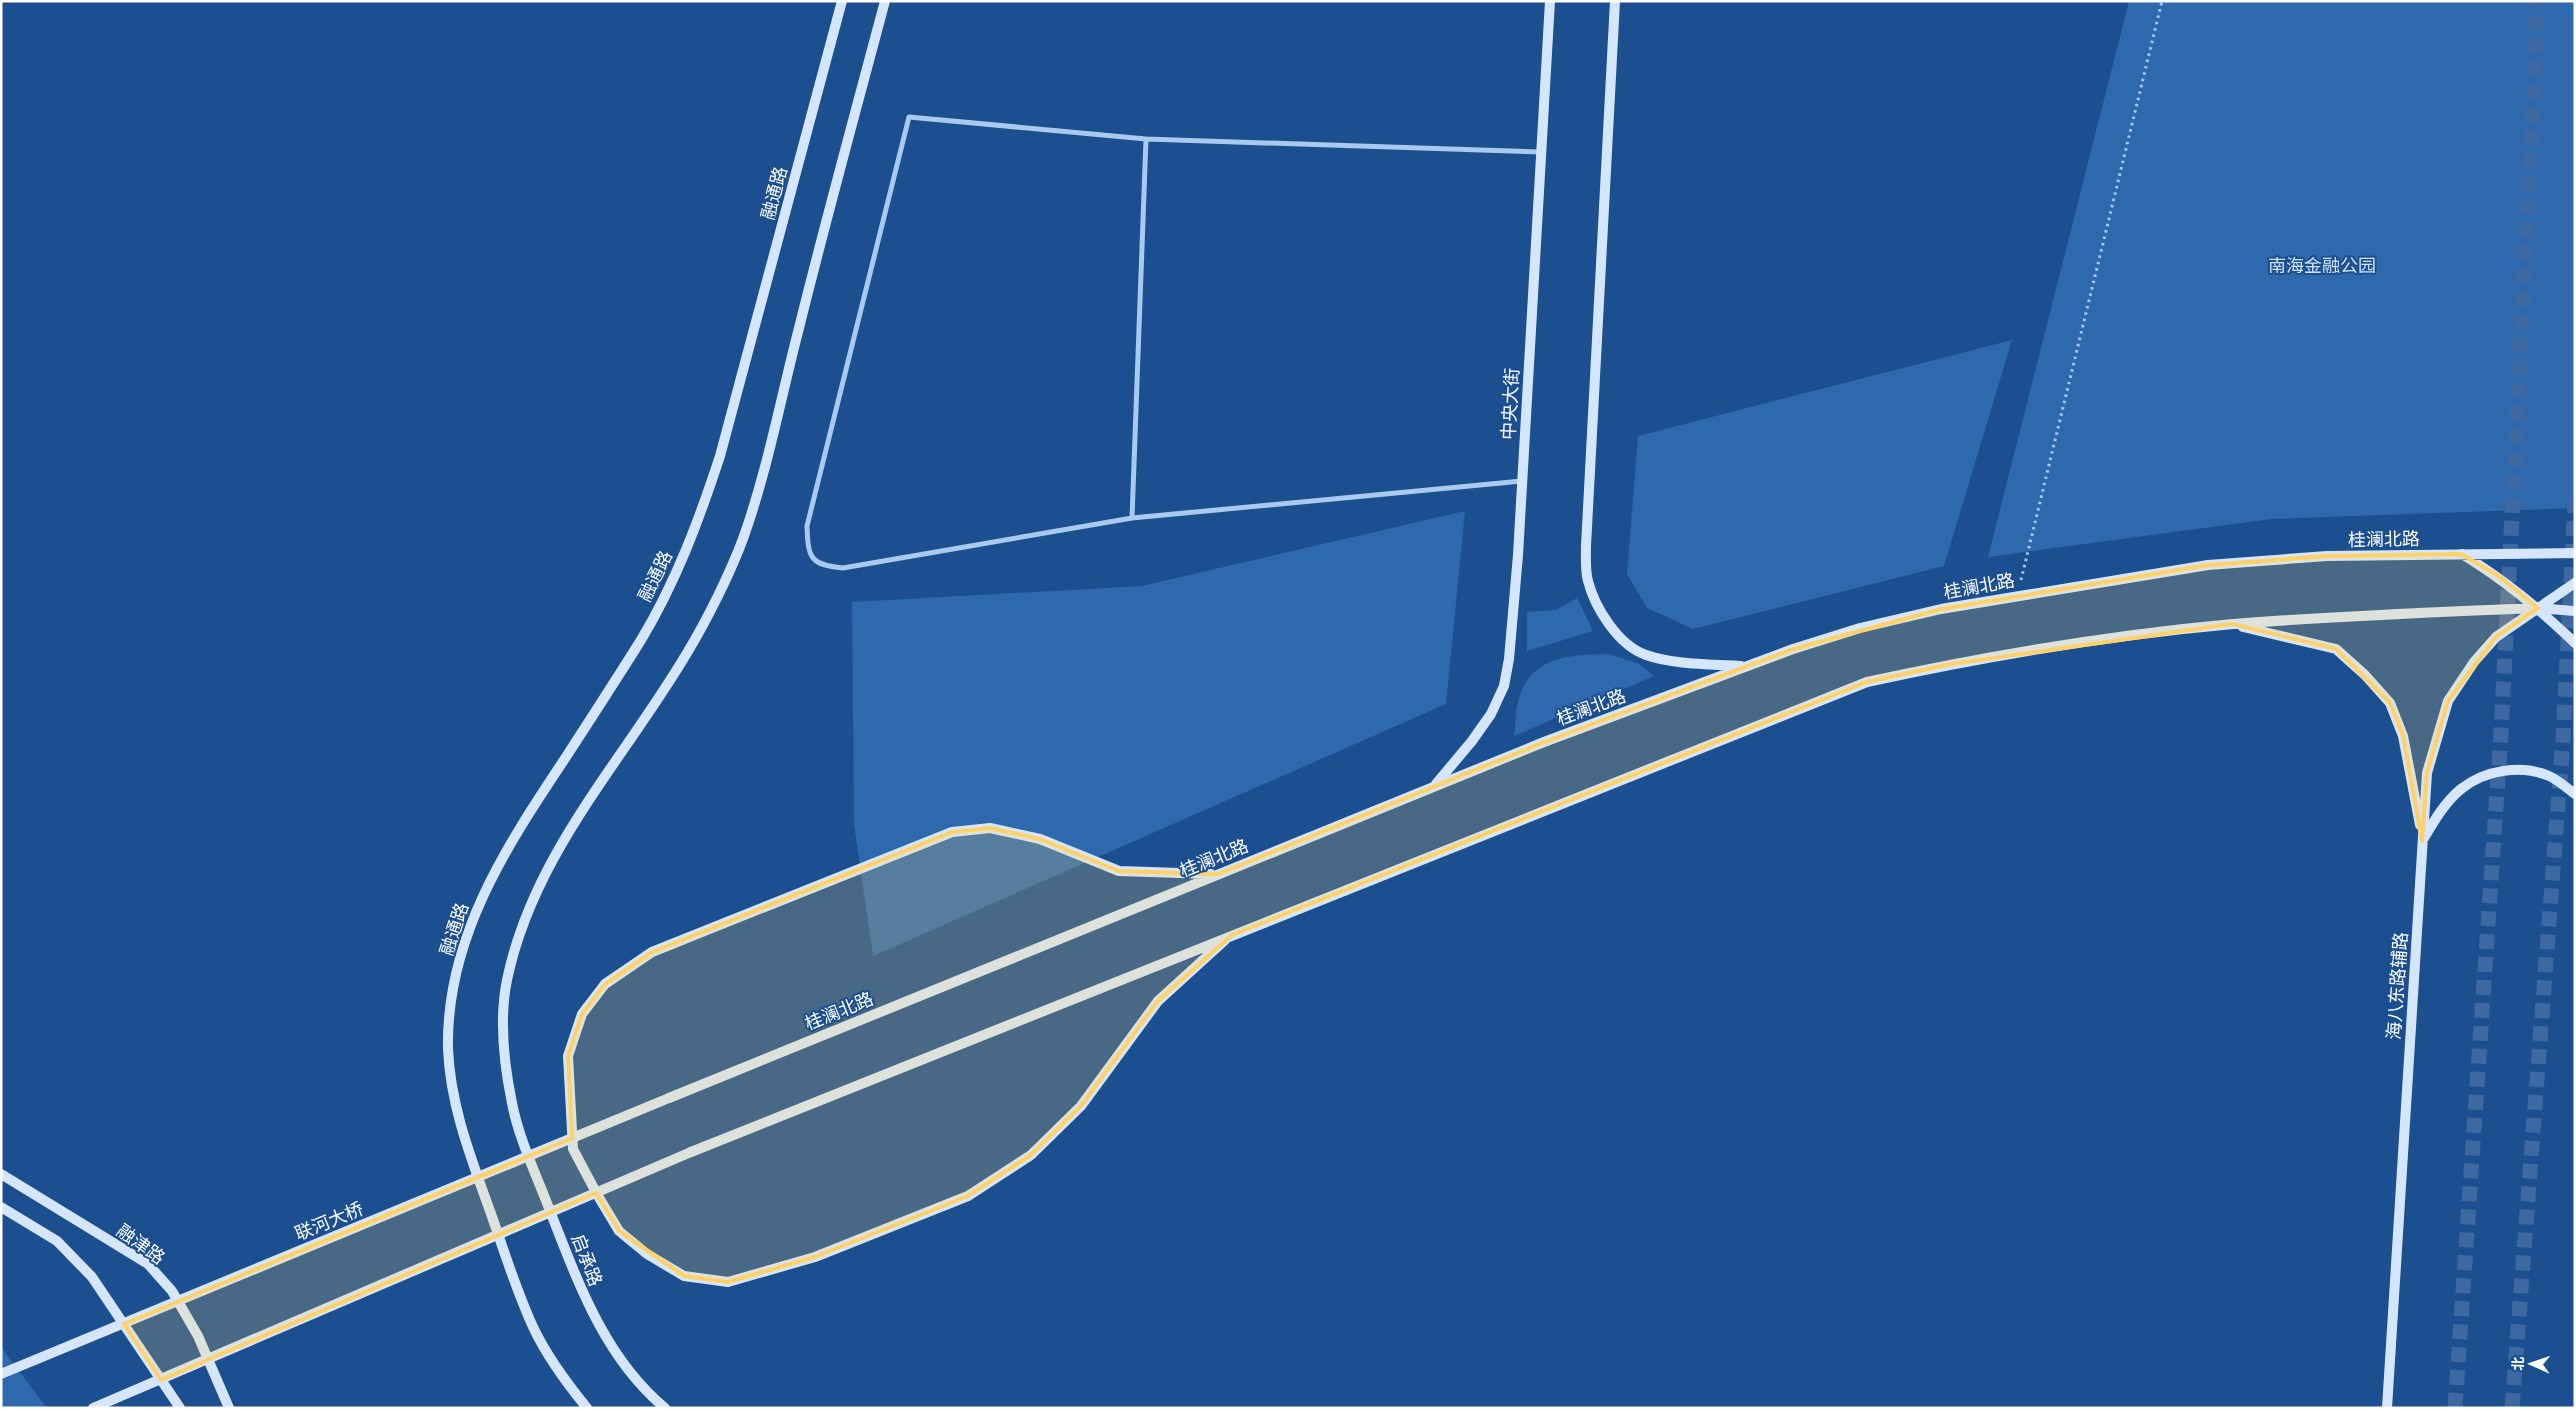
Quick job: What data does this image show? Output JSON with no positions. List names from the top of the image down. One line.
{"streets":{"main road":["融通路","中央大街","桂澜北路","海八东路辅路","联河大桥","融津路","启承路"]},"crossings":[["中央大街","桂澜北路"],["桂澜北路","联河大桥"]],"parks":["南海金融公园"],"north":"left"}
